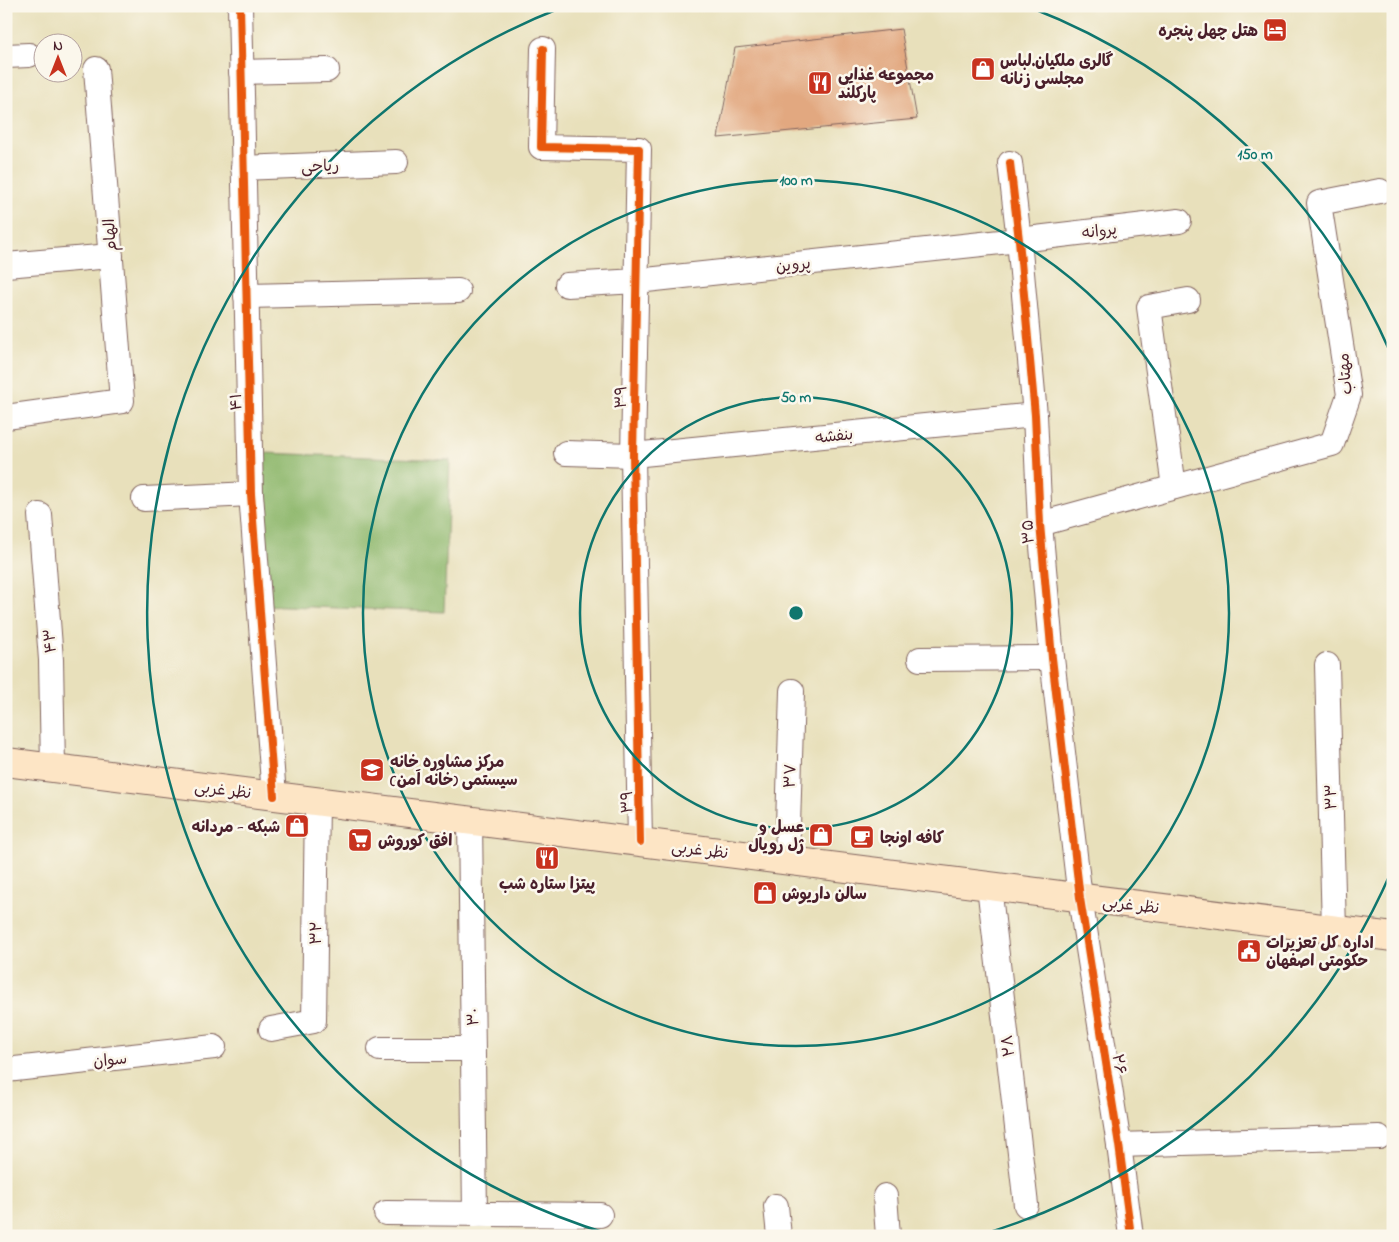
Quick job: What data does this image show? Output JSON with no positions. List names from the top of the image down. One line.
{"streets":{"main road":["نظر غربی"],"street":["ریاحی","پروانه","الهام","پروین","مهتاب","۳۹","۴۱","بنفشه","۳۵","۴۳","۳۷","۳۳","۳۲","۳۰","۲۸","سوان","۲۶"]},"crossings":[["ریاحی","۴۱"],["پروانه","پروین"],["پروانه","۳۵"],["پروین","۳۹"],["پروین","۳۵"],["مهتاب","۳۵"],["۳۹","بنفشه"],["۳۹","نظر غربی"],["۴۱","نظر غربی"],["بنفشه","۳۵"],["۳۵","نظر غربی"],["۳۵","۲۶"],["۴۳","نظر غربی"],["۳۷","نظر غربی"],["نظر غربی","۳۳"],["نظر غربی","۳۲"],["نظر غربی","۳۰"],["نظر غربی","۲۸"],["نظر غربی","۲۶"]],"places":{"hotel":["هتل چهل پنجره"],"shop":["گالری ملکیان.لباس مجلسی زنانه","شبکه - مردانه","عسل و ژل رویال","سالن داریوش"],"restaurant":["مجموعه غذایی پارکلند","پیتزا ستاره شب"],"school or university":["مرکز مشاوره خانه سیستمی (خانه اَمن)"],"cafe":["کافه اونجا"],"supermarket":["افق کوروش"],"public building":["اداره کل تعزیرات حکومتی اصفهان"]},"north":"top","rings":["150 m","100 m","50 m"]}
